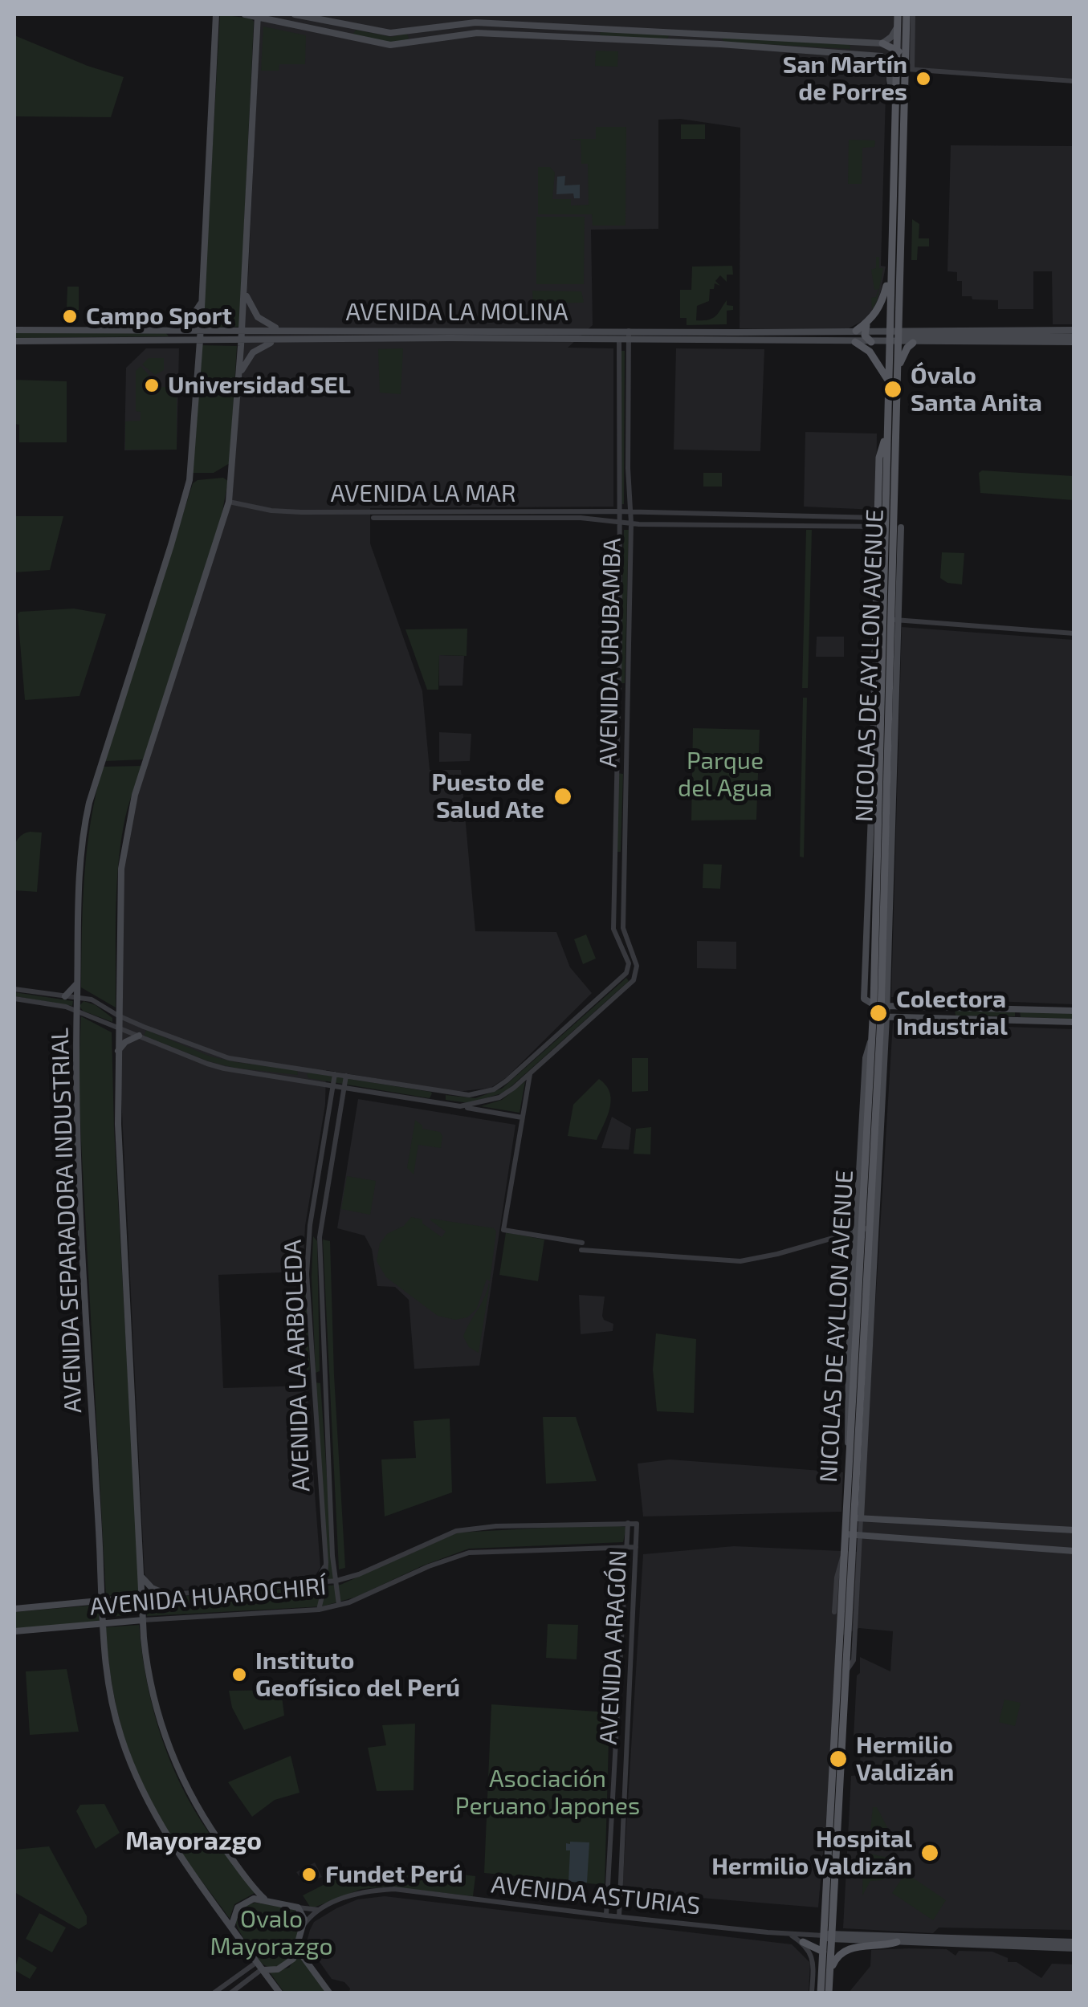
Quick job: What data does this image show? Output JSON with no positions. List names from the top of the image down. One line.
{"streets":{"main road":["AVENIDA LA MOLINA","NICOLAS DE AYLLON AVENUE","AVENIDA SEPARADORA INDUSTRIAL","AVENIDA HUAROCHIRÍ"],"street":["AVENIDA LA MAR","AVENIDA URUBAMBA","AVENIDA LA ARBOLEDA","AVENIDA ARAGÓN","AVENIDA ASTURIAS"]},"crossings":[["AVENIDA LA MOLINA","AVENIDA URUBAMBA"],["AVENIDA LA MOLINA","NICOLAS DE AYLLON AVENUE"],["AVENIDA LA MOLINA","AVENIDA SEPARADORA INDUSTRIAL"],["AVENIDA LA MAR","AVENIDA URUBAMBA"],["AVENIDA LA MAR","NICOLAS DE AYLLON AVENUE"],["AVENIDA URUBAMBA","AVENIDA LA ARBOLEDA"],["NICOLAS DE AYLLON AVENUE","AVENIDA ASTURIAS"],["AVENIDA SEPARADORA INDUSTRIAL","AVENIDA HUAROCHIRÍ"],["AVENIDA SEPARADORA INDUSTRIAL","AVENIDA ASTURIAS"],["AVENIDA LA ARBOLEDA","AVENIDA HUAROCHIRÍ"],["AVENIDA HUAROCHIRÍ","AVENIDA ARAGÓN"],["AVENIDA ARAGÓN","AVENIDA ASTURIAS"]],"districts":["Mayorazgo"],"parks":["Parque del Agua","Asociación Peruano Japones","Ovalo Mayorazgo"],"places":["San Martín de Porres","Campo Sport","Universidad SEL","Óvalo Santa Anita","Puesto de Salud Ate","Colectora Industrial","Instituto Geofísico del Perú","Hermilio Valdizán","Hospital Hermilio Valdizán","Fundet Perú"]}
